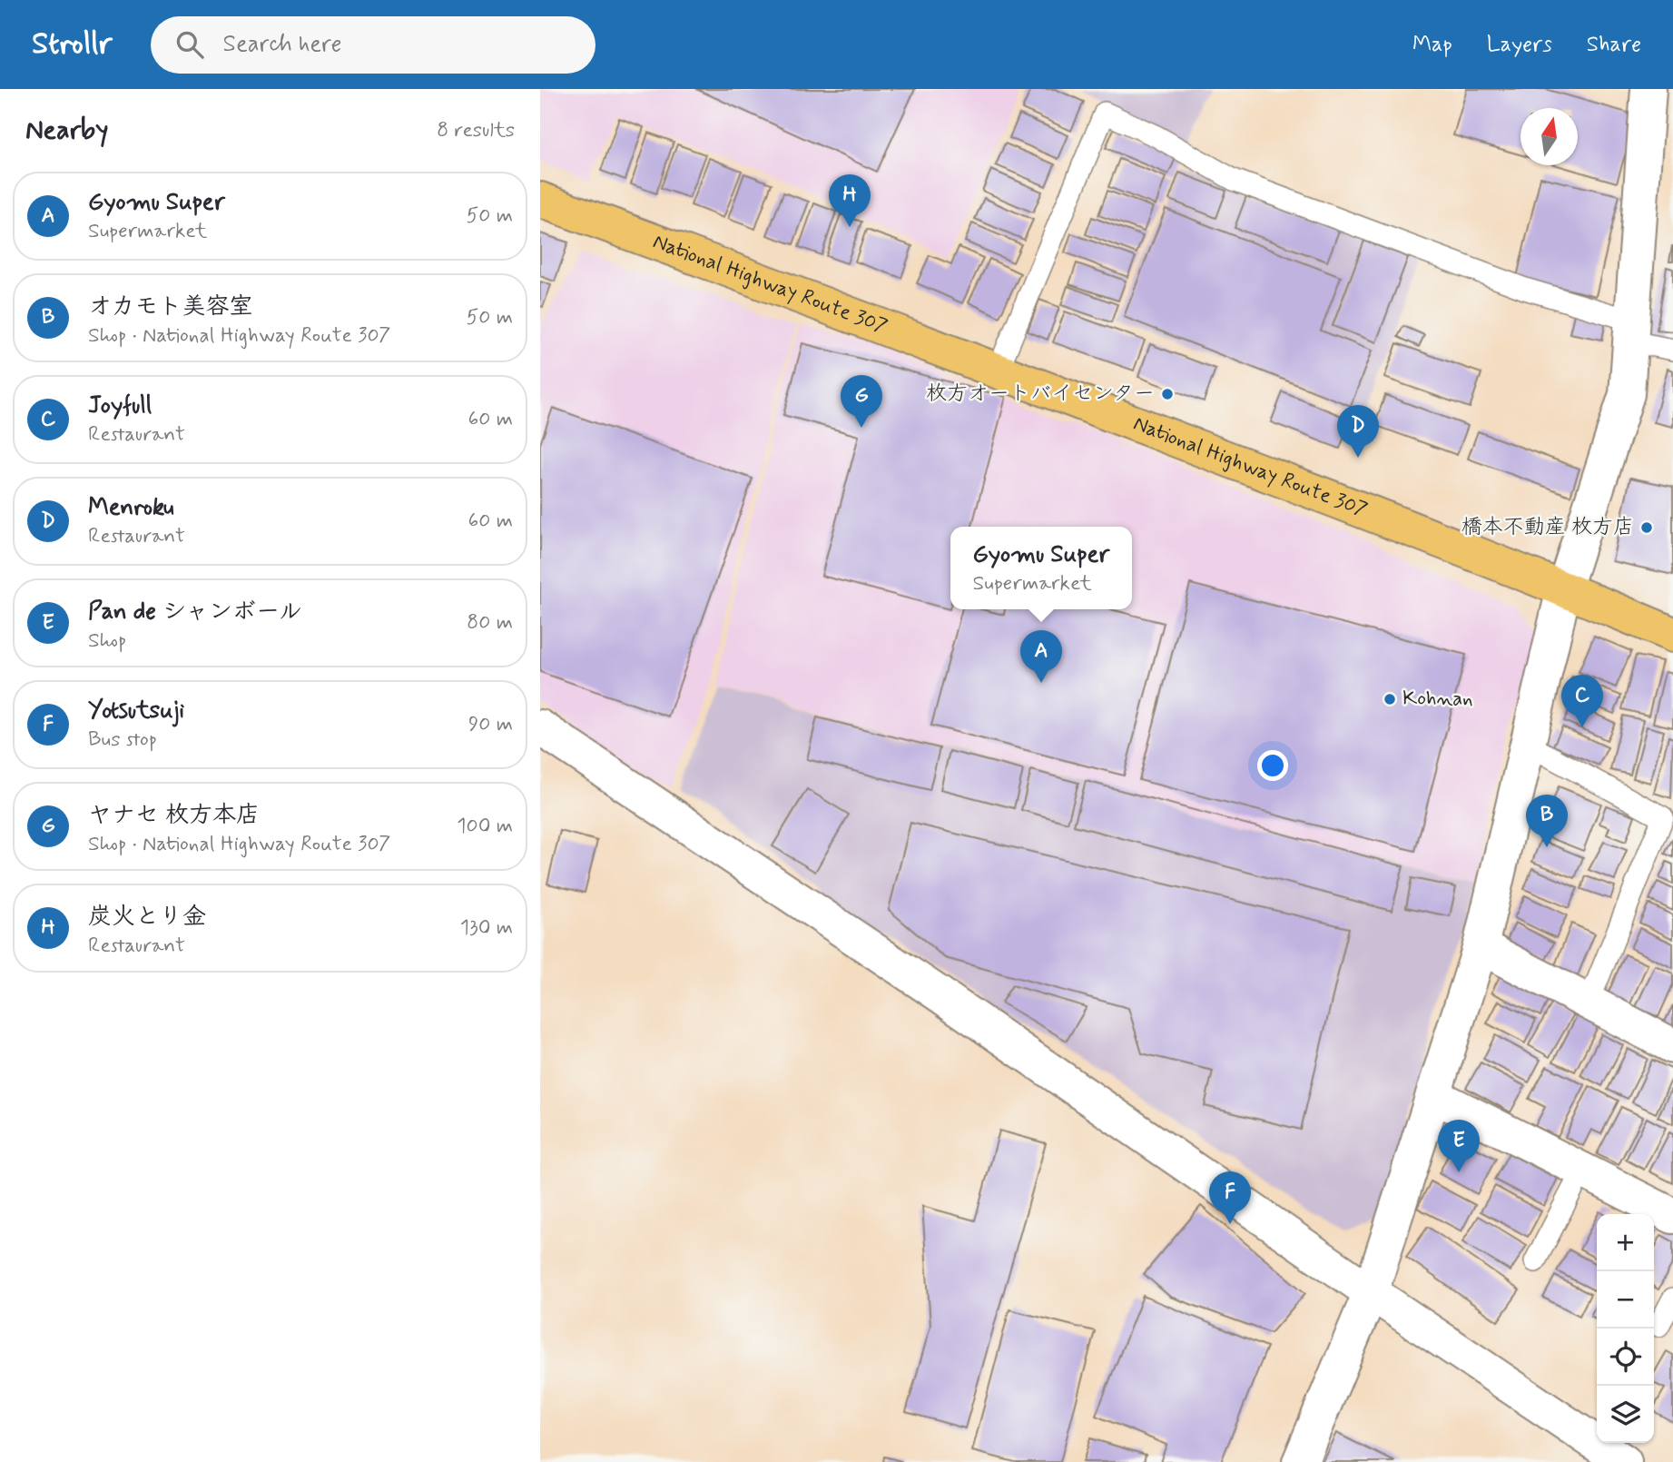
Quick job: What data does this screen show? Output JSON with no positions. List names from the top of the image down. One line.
{"streets":{"highway":["National Highway Route 307"]},"places":["枚方オートバイセンター","橋本不動産 枚方店","Kohnan"],"north":"top","page":{"header":"Strollr","search":"Search here","nav":["Map","Layers","Share"],"heading":["Nearby","8 results"],"list":[{"mark":"A","name":"Gyomu Super","note":"Supermarket","value":"50 m"},{"mark":"B","name":"オカモト美容室","note":"Shop · National Highway Route 307","value":"50 m"},{"mark":"C","name":"Joyfull","note":"Restaurant","value":"60 m"},{"mark":"D","name":"Menroku","note":"Restaurant","value":"60 m"},{"mark":"E","name":"Pan de シャンボール","note":"Shop","value":"80 m"},{"mark":"F","name":"Yotsutsuji","note":"Bus stop","value":"90 m"},{"mark":"G","name":"ヤナセ 枚方本店","note":"Shop · National Highway Route 307","value":"100 m"},{"mark":"H","name":"炭火とり金","note":"Restaurant","value":"130 m"}],"pins":["H","G","D","A","C","B","E","F"],"popup":["Gyomu Super","Supermarket"],"map_buttons":["+","−"]}}
